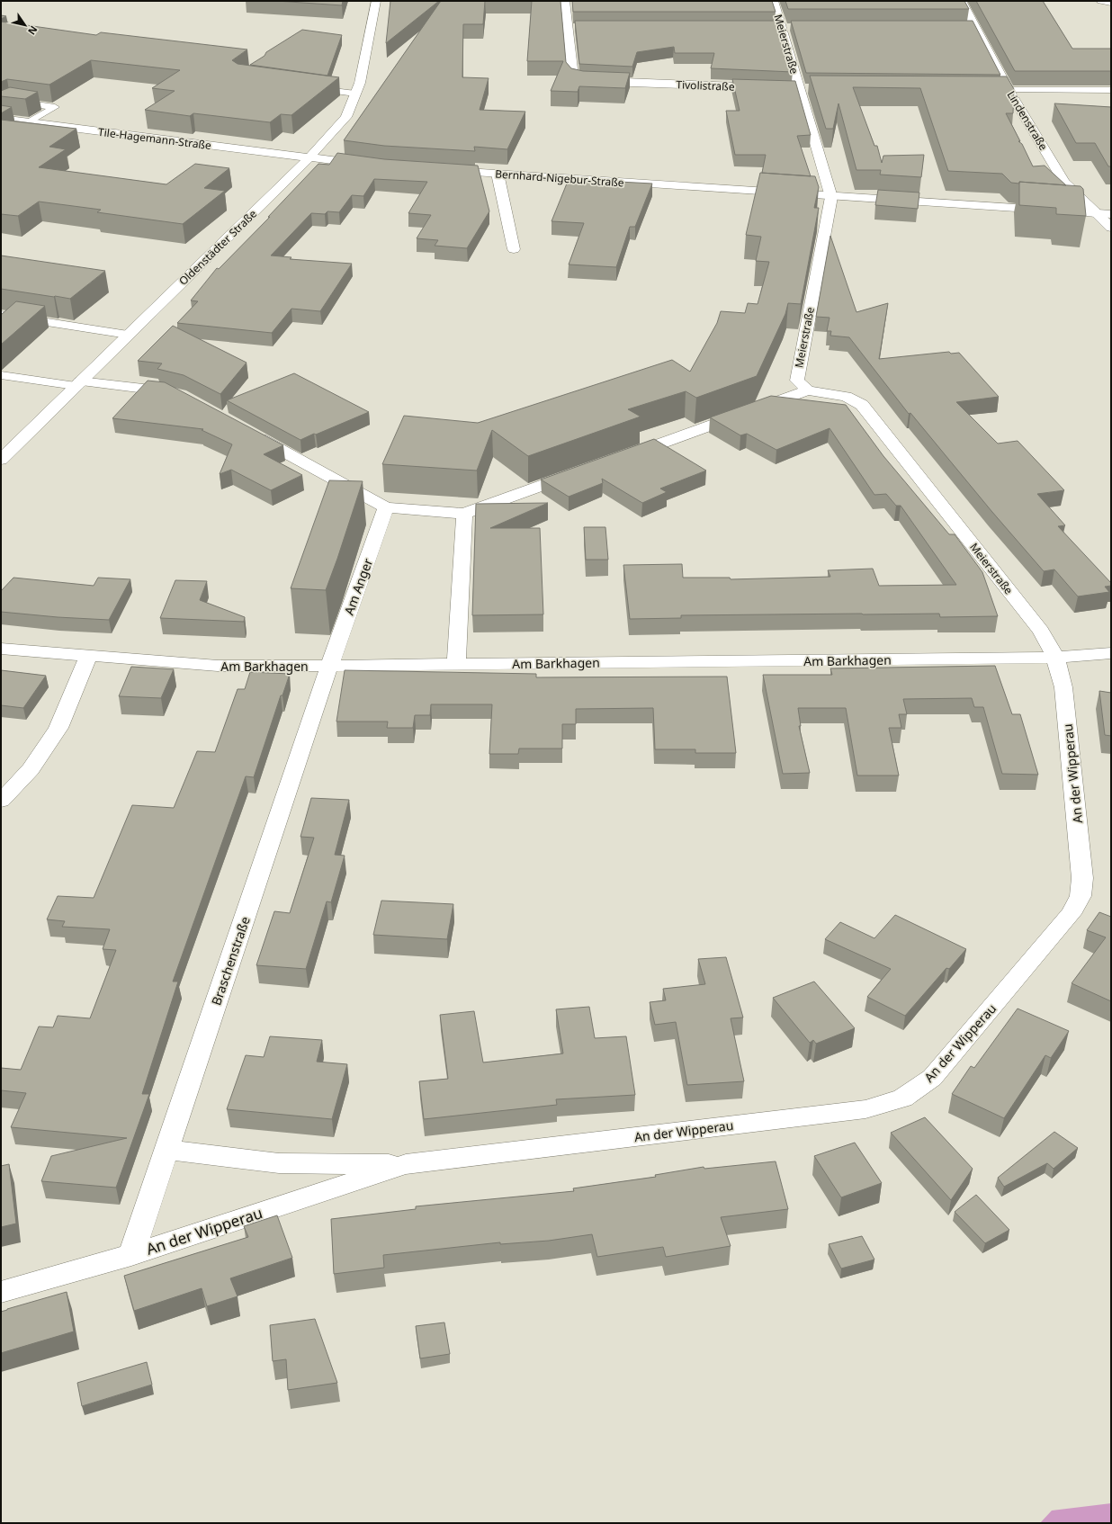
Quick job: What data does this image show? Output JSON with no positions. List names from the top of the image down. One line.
{"streets":{"street":["Meierstraße","Tivolistraße","Lindenstraße","Tile-Hagemann-Straße","Bernhard-Nigebur-Straße","Oldenstädter Straße","Am Anger","Am Barkhagen","An der Wipperau","Braschenstraße"]},"crossings":[["Meierstraße","Bernhard-Nigebur-Straße"],["Meierstraße","Am Barkhagen"],["Meierstraße","An der Wipperau"],["Lindenstraße","Bernhard-Nigebur-Straße"],["Tile-Hagemann-Straße","Oldenstädter Straße"],["Am Anger","Am Barkhagen"],["Am Anger","Braschenstraße"],["Am Barkhagen","An der Wipperau"],["Am Barkhagen","Braschenstraße"],["An der Wipperau","Braschenstraße"]],"north":"bottom right"}
